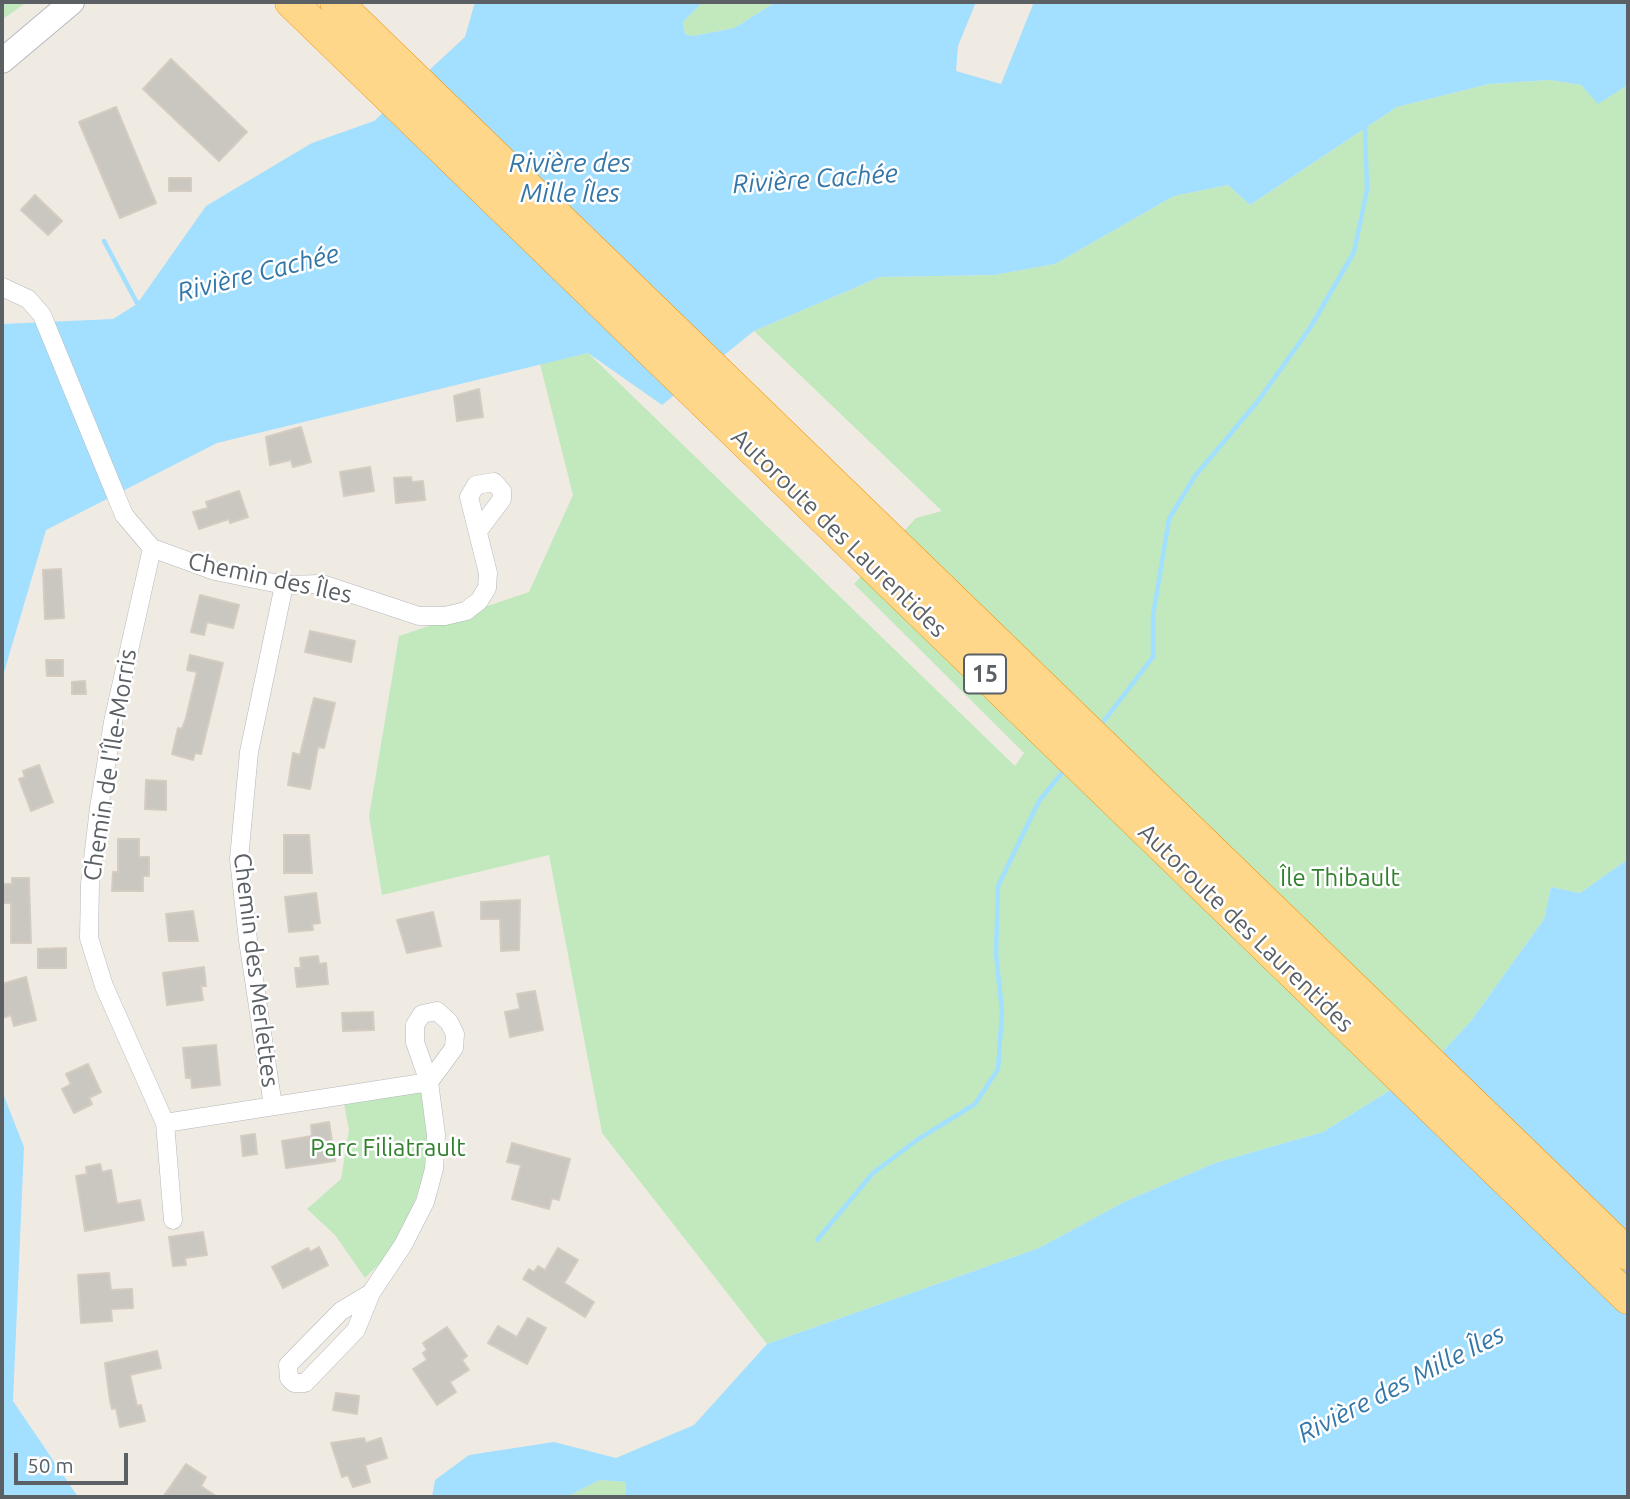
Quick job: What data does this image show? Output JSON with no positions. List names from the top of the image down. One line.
{"streets":{"highway":["Autoroute des Laurentides","15"],"street":["Chemin des Îles","Chemin de l'Île-Morris","Chemin des Merlettes"]},"crossings":[["Chemin des Îles","Chemin de l'Île-Morris"],["Chemin des Îles","Chemin des Merlettes"]],"water":["Rivière des Mille Îles","Rivière Cachée"],"parks":["Île Thibault","Parc Filiatrault"],"scale_bar":"50 m"}
